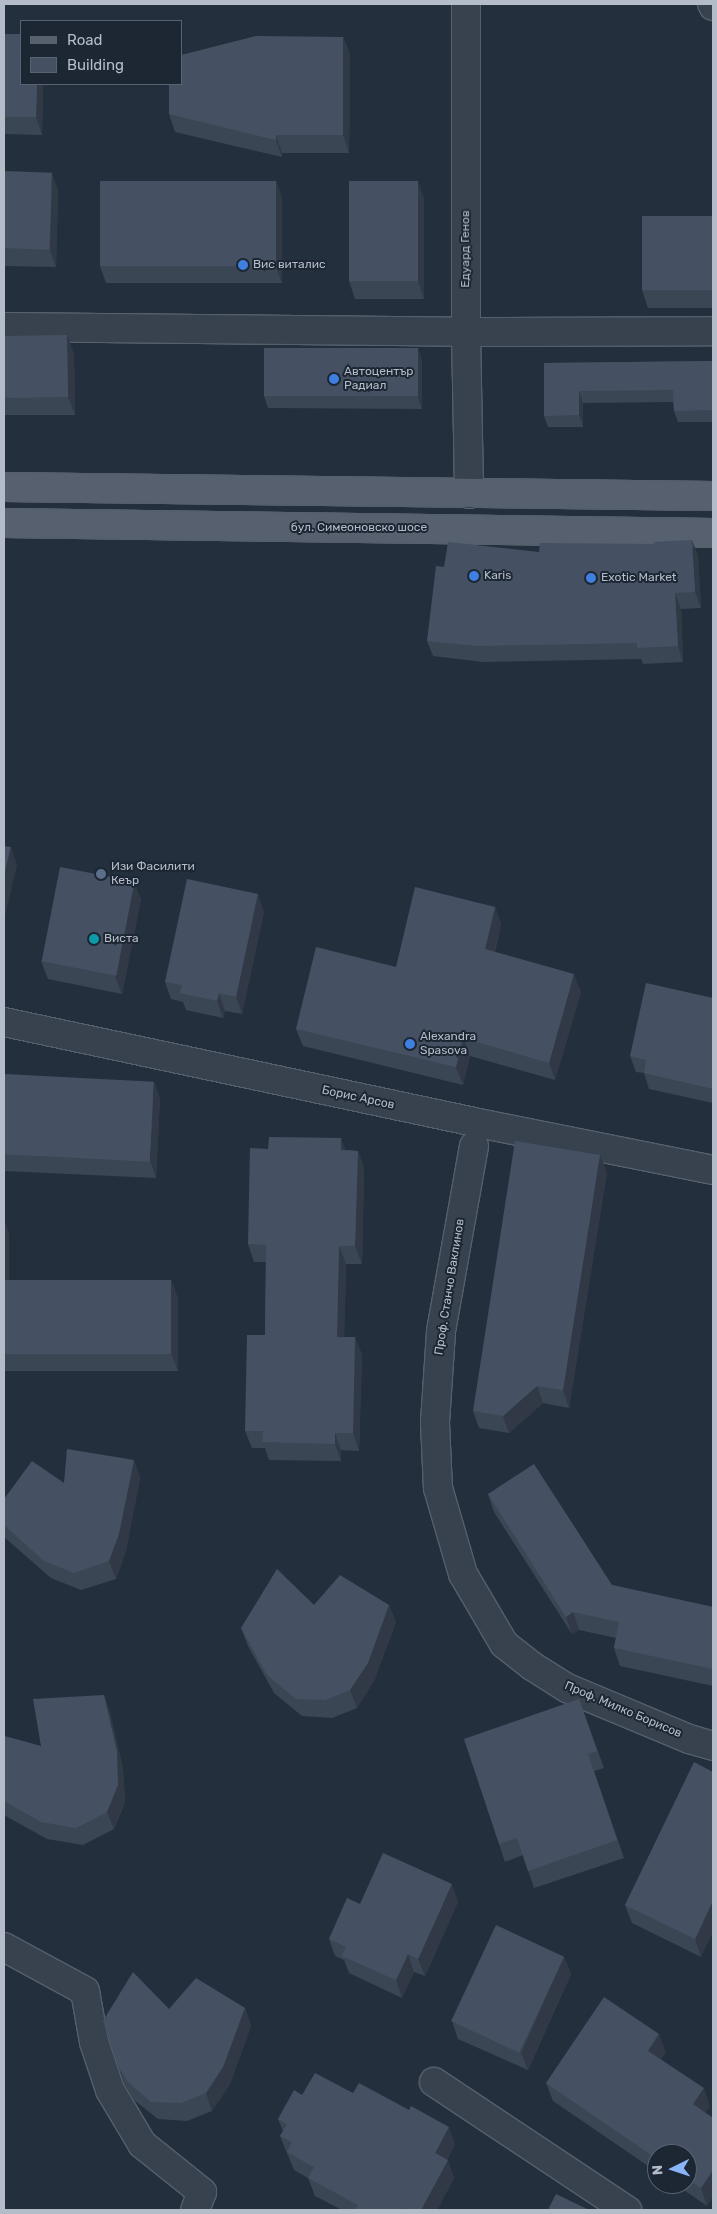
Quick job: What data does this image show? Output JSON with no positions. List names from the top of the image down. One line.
{"streets":{"main road":["бул. Симеоновско шосе"],"street":["Едуард Генов","Борис Арсов","Проф. Станчо Ваклинов","Проф. Милко Борисов"]},"crossings":[["Проф. Станчо Ваклинов","Проф. Милко Борисов"]],"places":["Вис виталис","Автоцентър Радиал","Karis","Exotic Market","Изи Фасилити Кеър","Виста","Alexandra Spasova"],"legend":["Road","Building"],"north":"left"}
